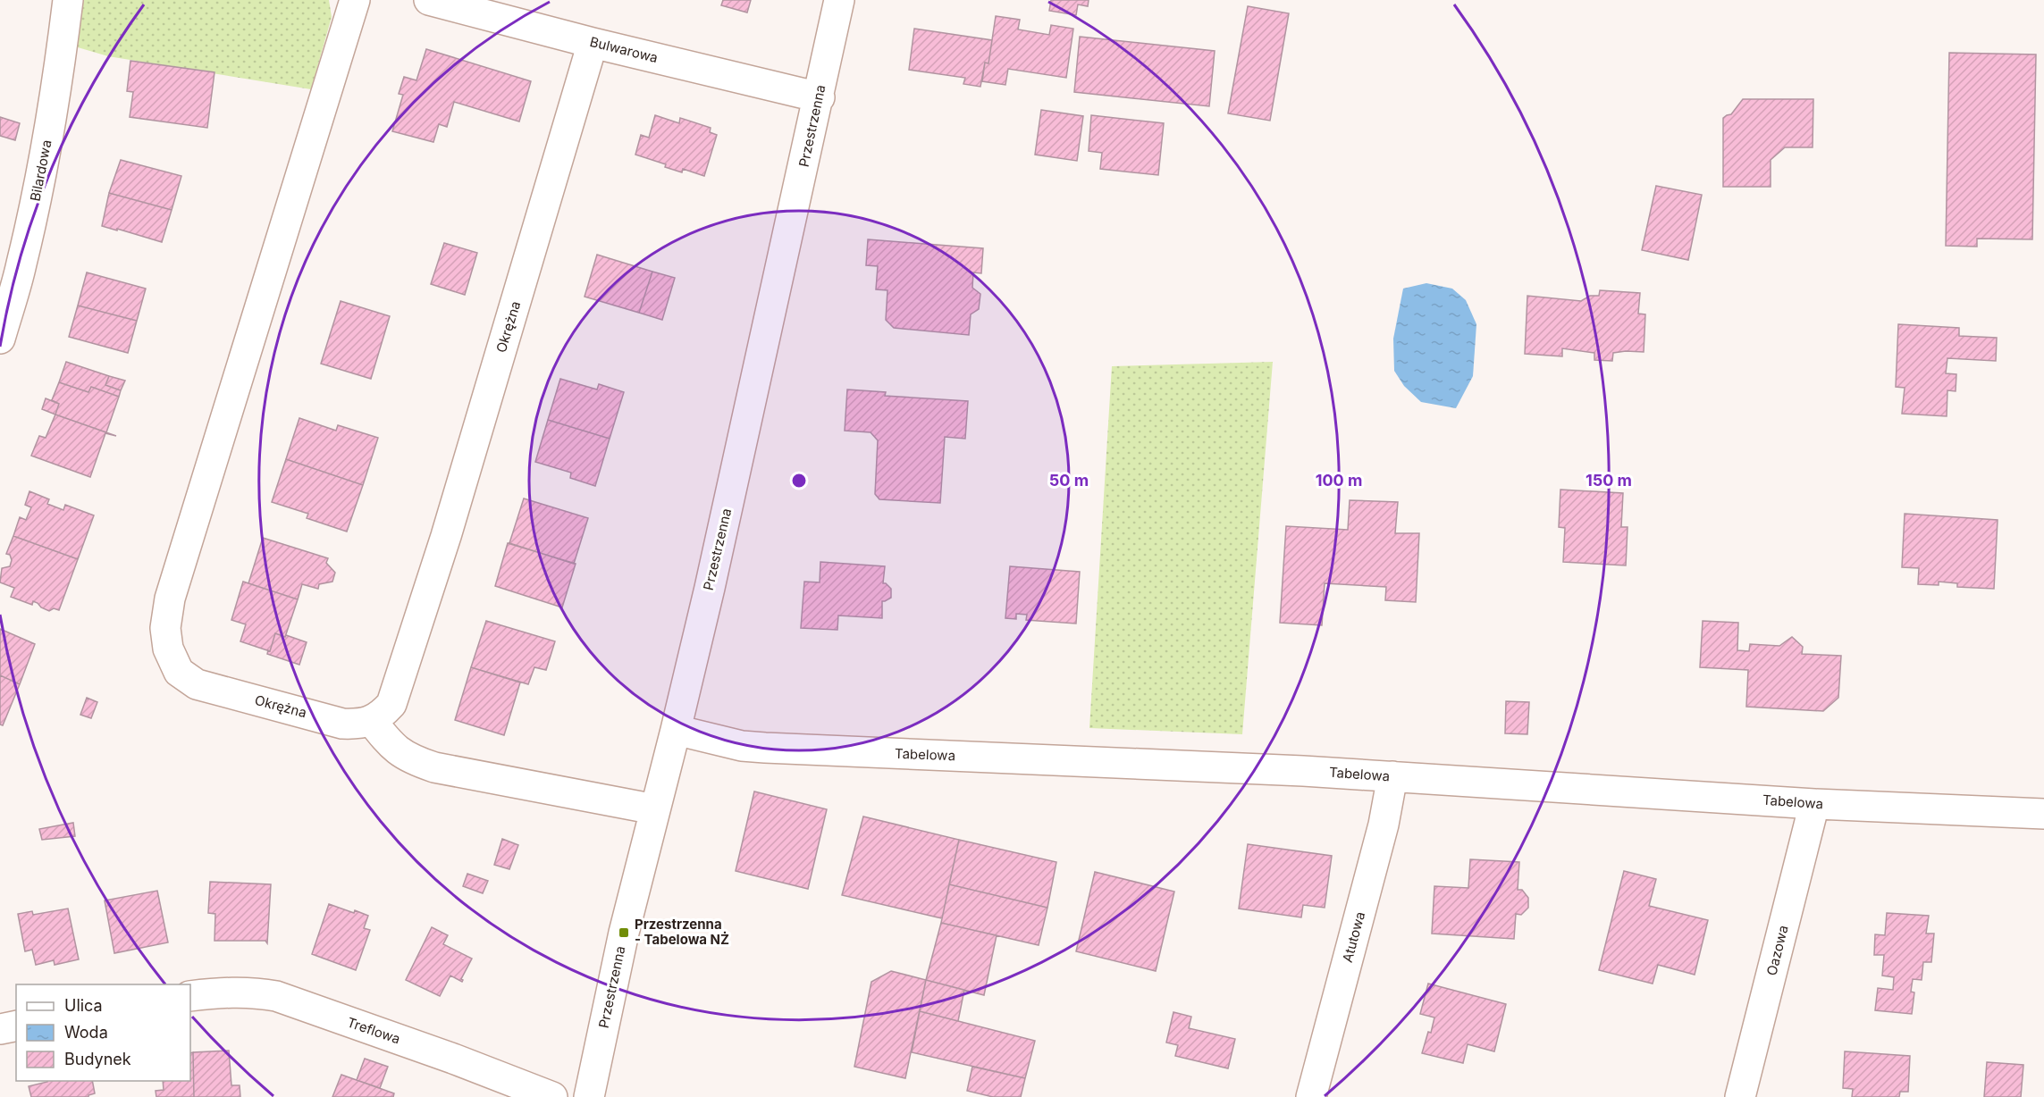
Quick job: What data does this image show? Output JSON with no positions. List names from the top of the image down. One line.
{"streets":{"street":["Bulwarowa","Przestrzenna","Bilardowa","Okrężna","Tabelowa","Atutowa","Oazowa","Treflowa"]},"crossings":[["Bulwarowa","Przestrzenna"],["Bulwarowa","Okrężna"],["Przestrzenna","Tabelowa"],["Tabelowa","Atutowa"],["Tabelowa","Oazowa"]],"places":{"transit":["Przestrzenna - Tabelowa NŻ"]},"legend":["Ulica","Woda","Budynek"],"rings":["50 m","100 m","150 m"]}
